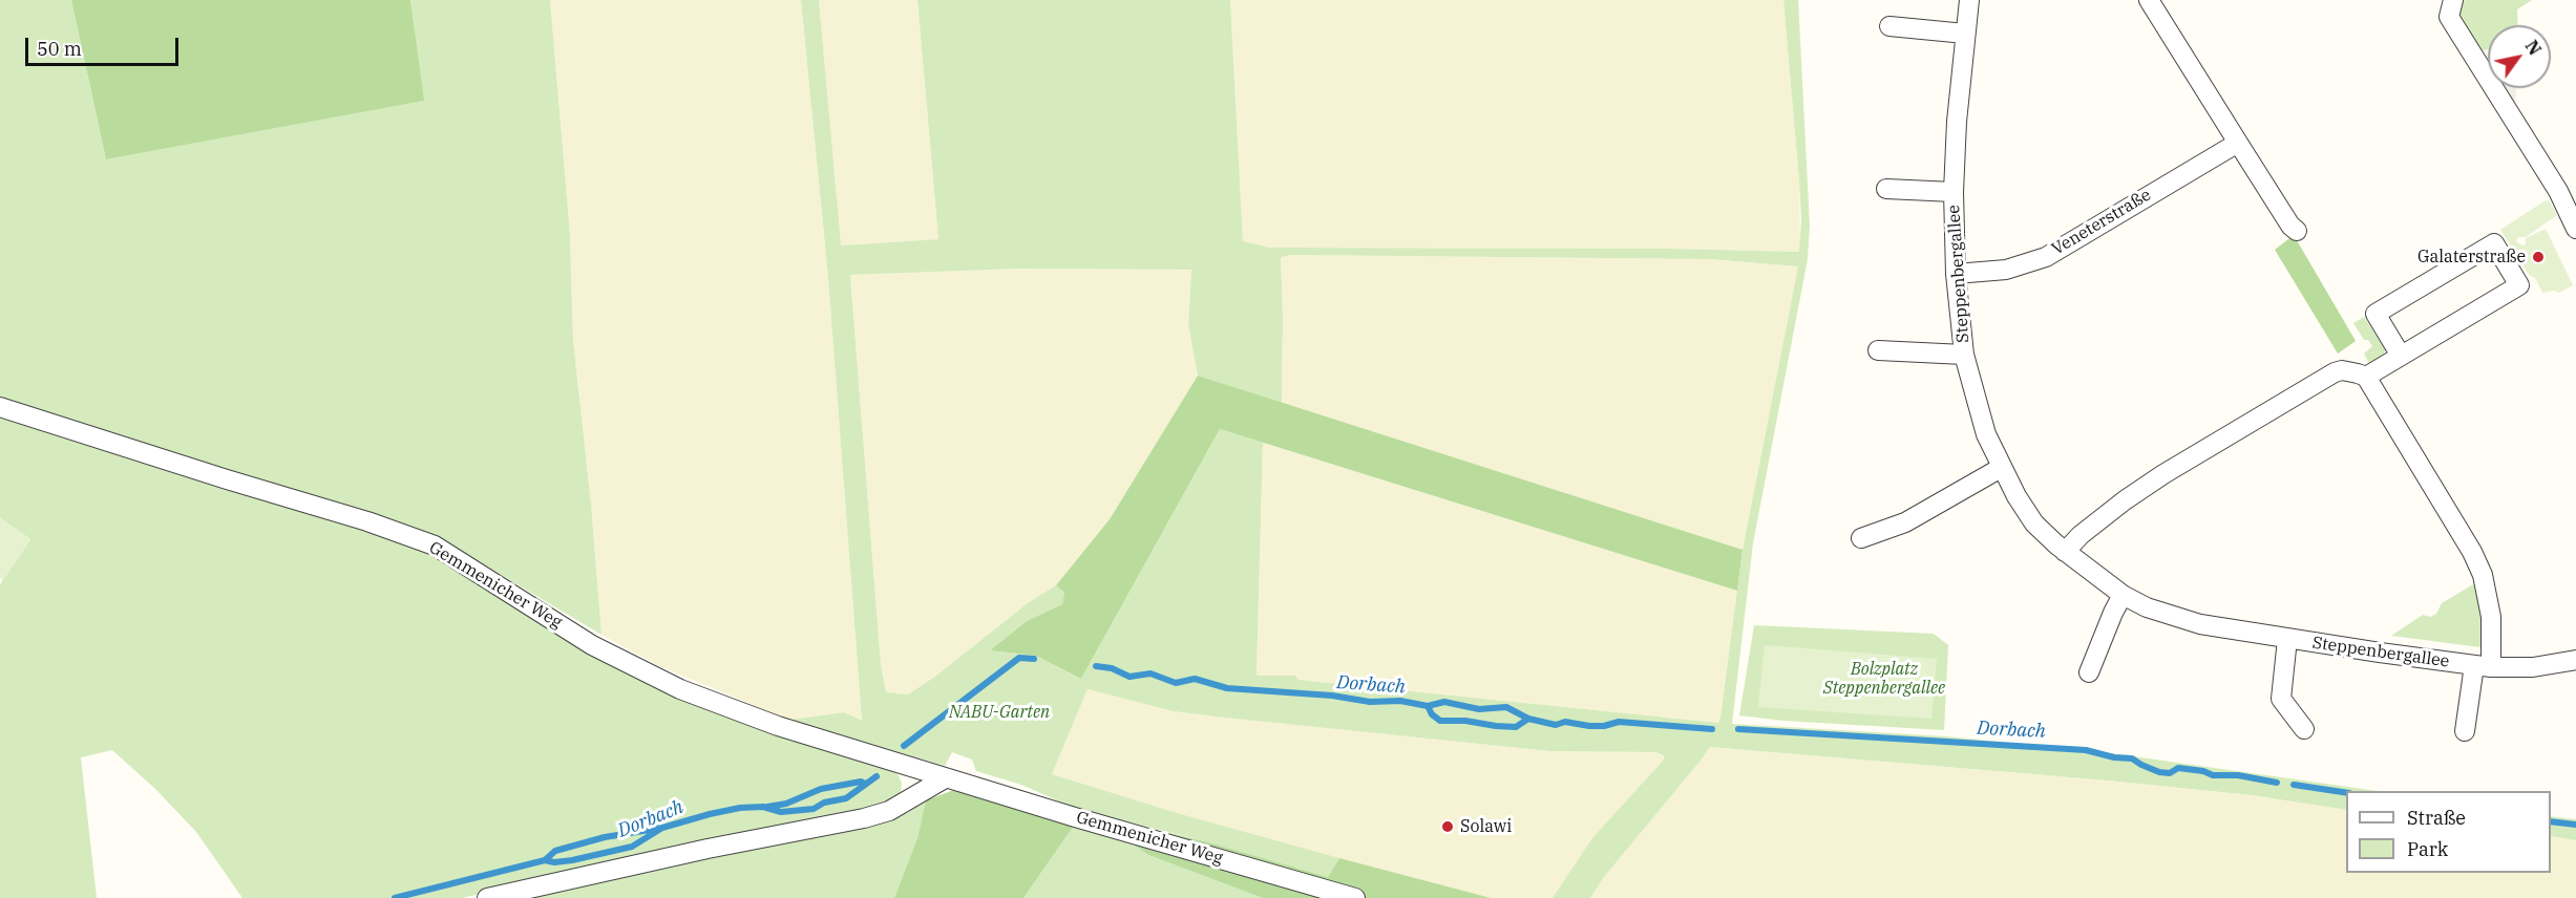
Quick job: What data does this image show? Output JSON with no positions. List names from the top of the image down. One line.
{"streets":{"street":["Veneterstraße","Steppenbergallee","Gemmenicher Weg"]},"crossings":[["Veneterstraße","Steppenbergallee"]],"water":["Dorbach"],"parks":["Bolzplatz Steppenbergallee","NABU-Garten"],"places":["Galaterstraße","Solawi"],"legend":["Straße","Park"],"scale_bar":"50 m","north":"top right"}
